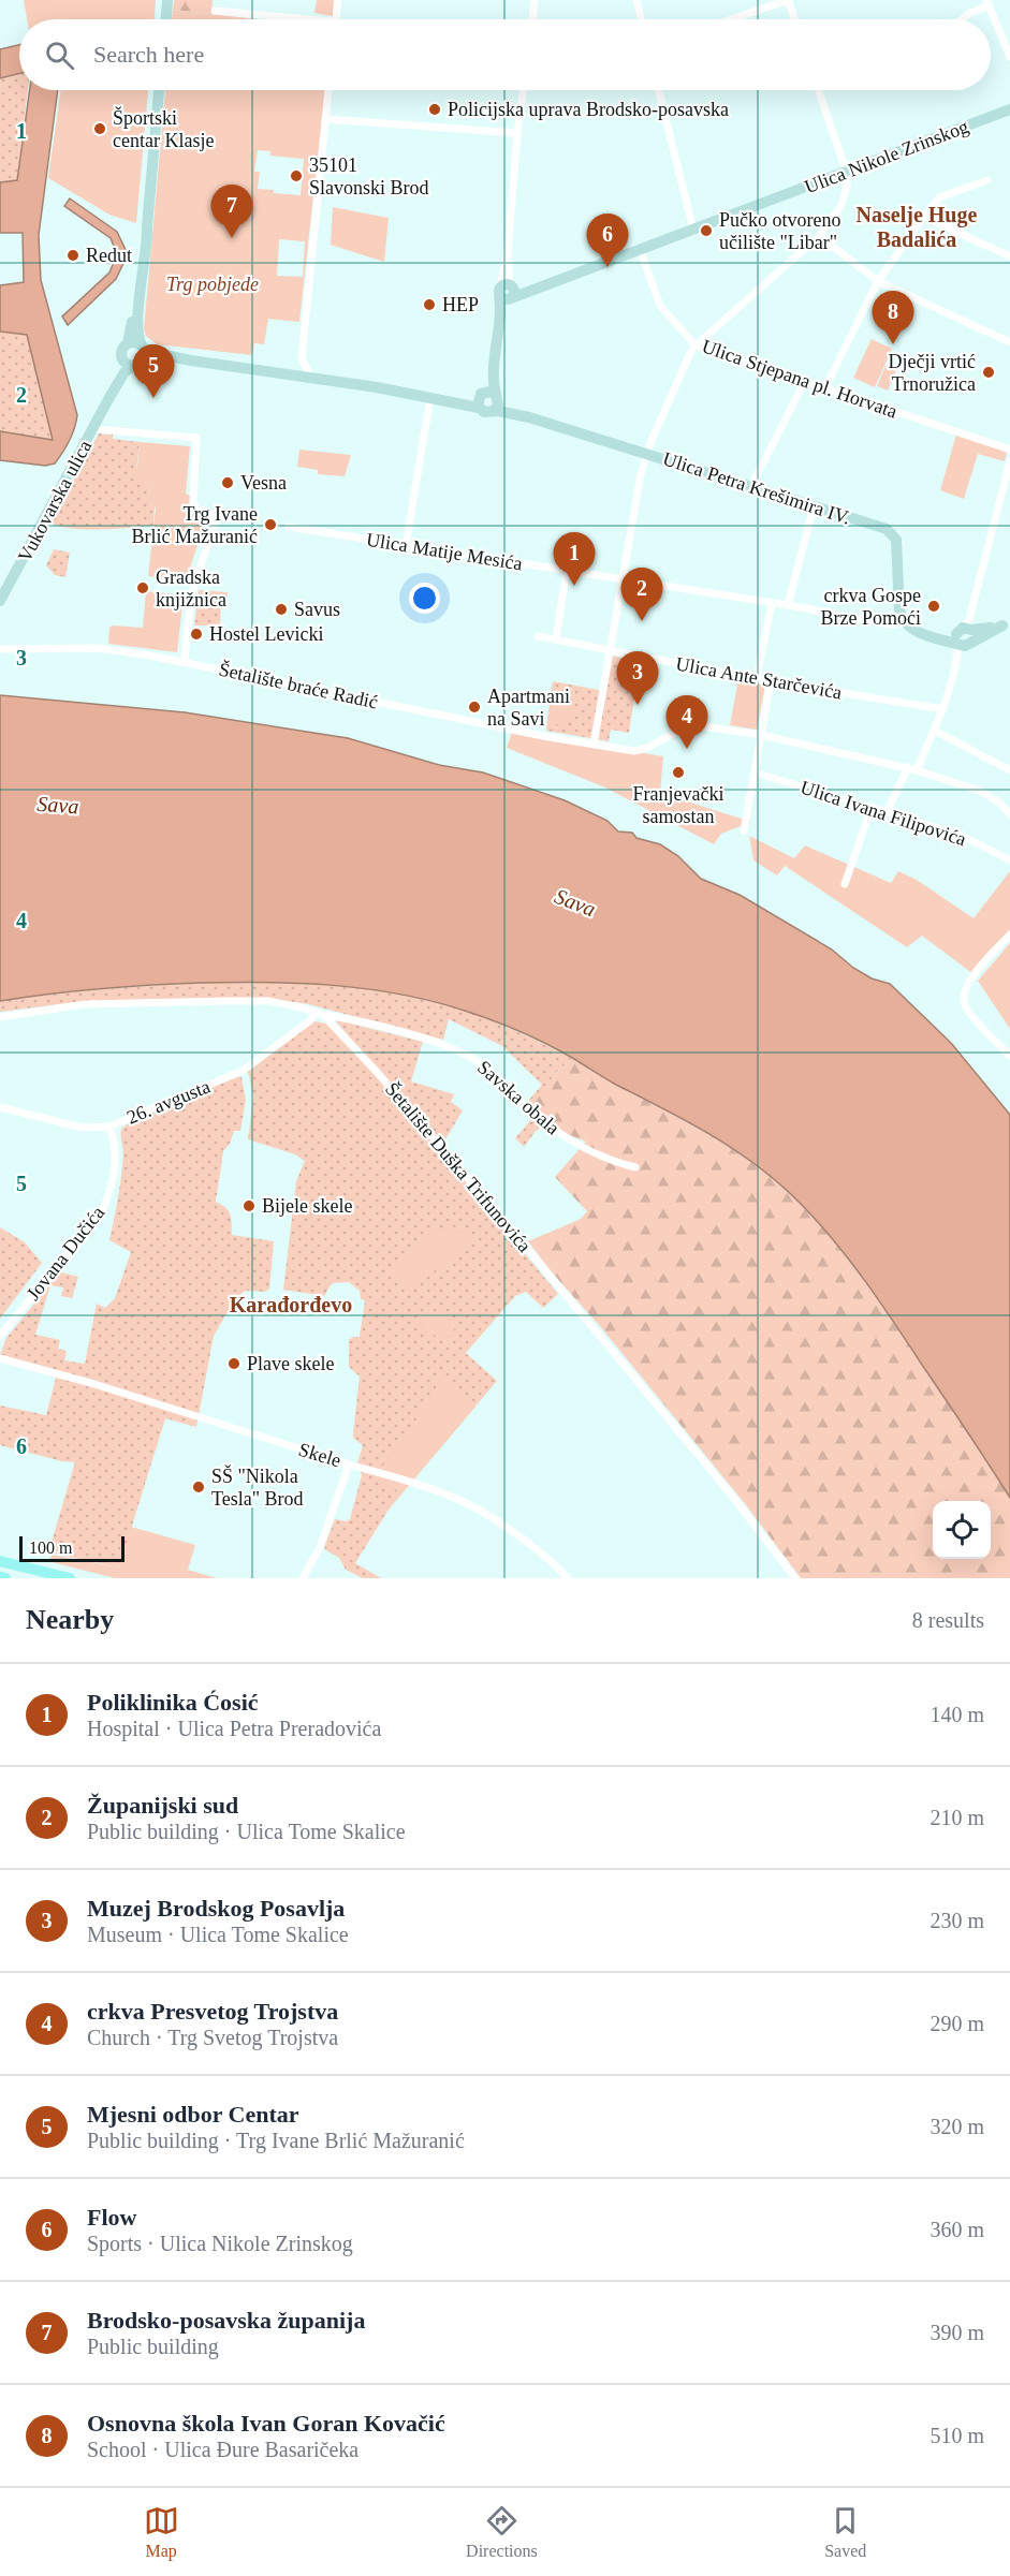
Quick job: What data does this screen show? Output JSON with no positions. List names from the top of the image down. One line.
{"streets":{"main road":["Ulica Nikole Zrinskog","Ulica Petra Krešimira IV.","Vukovarska ulica","Ulica Matije Mesića"],"street":["Ulica Stjepana pl. Horvata","Ulica Ante Starčevića","Šetalište braće Radić","Ulica Ivana Filipovića","Savska obala","26. avgusta","Šetalište Duška Trifunovića","Jovana Dučića","Skele"]},"crossings":[["Ulica Nikole Zrinskog","Ulica Stjepana pl. Horvata"],["Ulica Petra Krešimira IV.","Ulica Matije Mesića"],["Savska obala","26. avgusta"],["Savska obala","Šetalište Duška Trifunovića"],["26. avgusta","Šetalište Duška Trifunovića"],["26. avgusta","Jovana Dučića"]],"districts":["Naselje Huge Badalića","Karađorđevo"],"water":["Sava"],"parks":["Trg pobjede"],"places":["Policijska uprava Brodsko-posavska","Športski centar Klasje","35101 Slavonski Brod","Pučko otvoreno učilište \"Libar\"","Redut","HEP","Dječji vrtić Trnoružica","Vesna","Trg Ivane Brlić Mažuranić","Gradska knjižnica","crkva Gospe Brze Pomoći","Savus","Hostel Levicki","Apartmani na Savi","Franjevački samostan","Bijele skele","Plave skele","SŠ \"Nikola Tesla\" Brod"],"scale_bar":"100 m","page":{"search":"Search here","pins":["7","6","8","5","1","2","3","4"],"scale":"100 m","heading":["Nearby","8 results"],"list":[{"mark":"1","name":"Poliklinika Ćosić","note":"Hospital · Ulica Petra Preradovića","value":"140 m"},{"mark":"2","name":"Županijski sud","note":"Public building · Ulica Tome Skalice","value":"210 m"},{"mark":"3","name":"Muzej Brodskog Posavlja","note":"Museum · Ulica Tome Skalice","value":"230 m"},{"mark":"4","name":"crkva Presvetog Trojstva","note":"Church · Trg Svetog Trojstva","value":"290 m"},{"mark":"5","name":"Mjesni odbor Centar","note":"Public building · Trg Ivane Brlić Mažuranić","value":"320 m"},{"mark":"6","name":"Flow","note":"Sports · Ulica Nikole Zrinskog","value":"360 m"},{"mark":"7","name":"Brodsko-posavska županija","note":"Public building","value":"390 m"},{"mark":"8","name":"Osnovna škola Ivan Goran Kovačić","note":"School · Ulica Đure Basaričeka","value":"510 m"}],"nav":["Map","Directions","Saved"]},"grid":{"rows":["1","2","3","4","5","6"]}}
